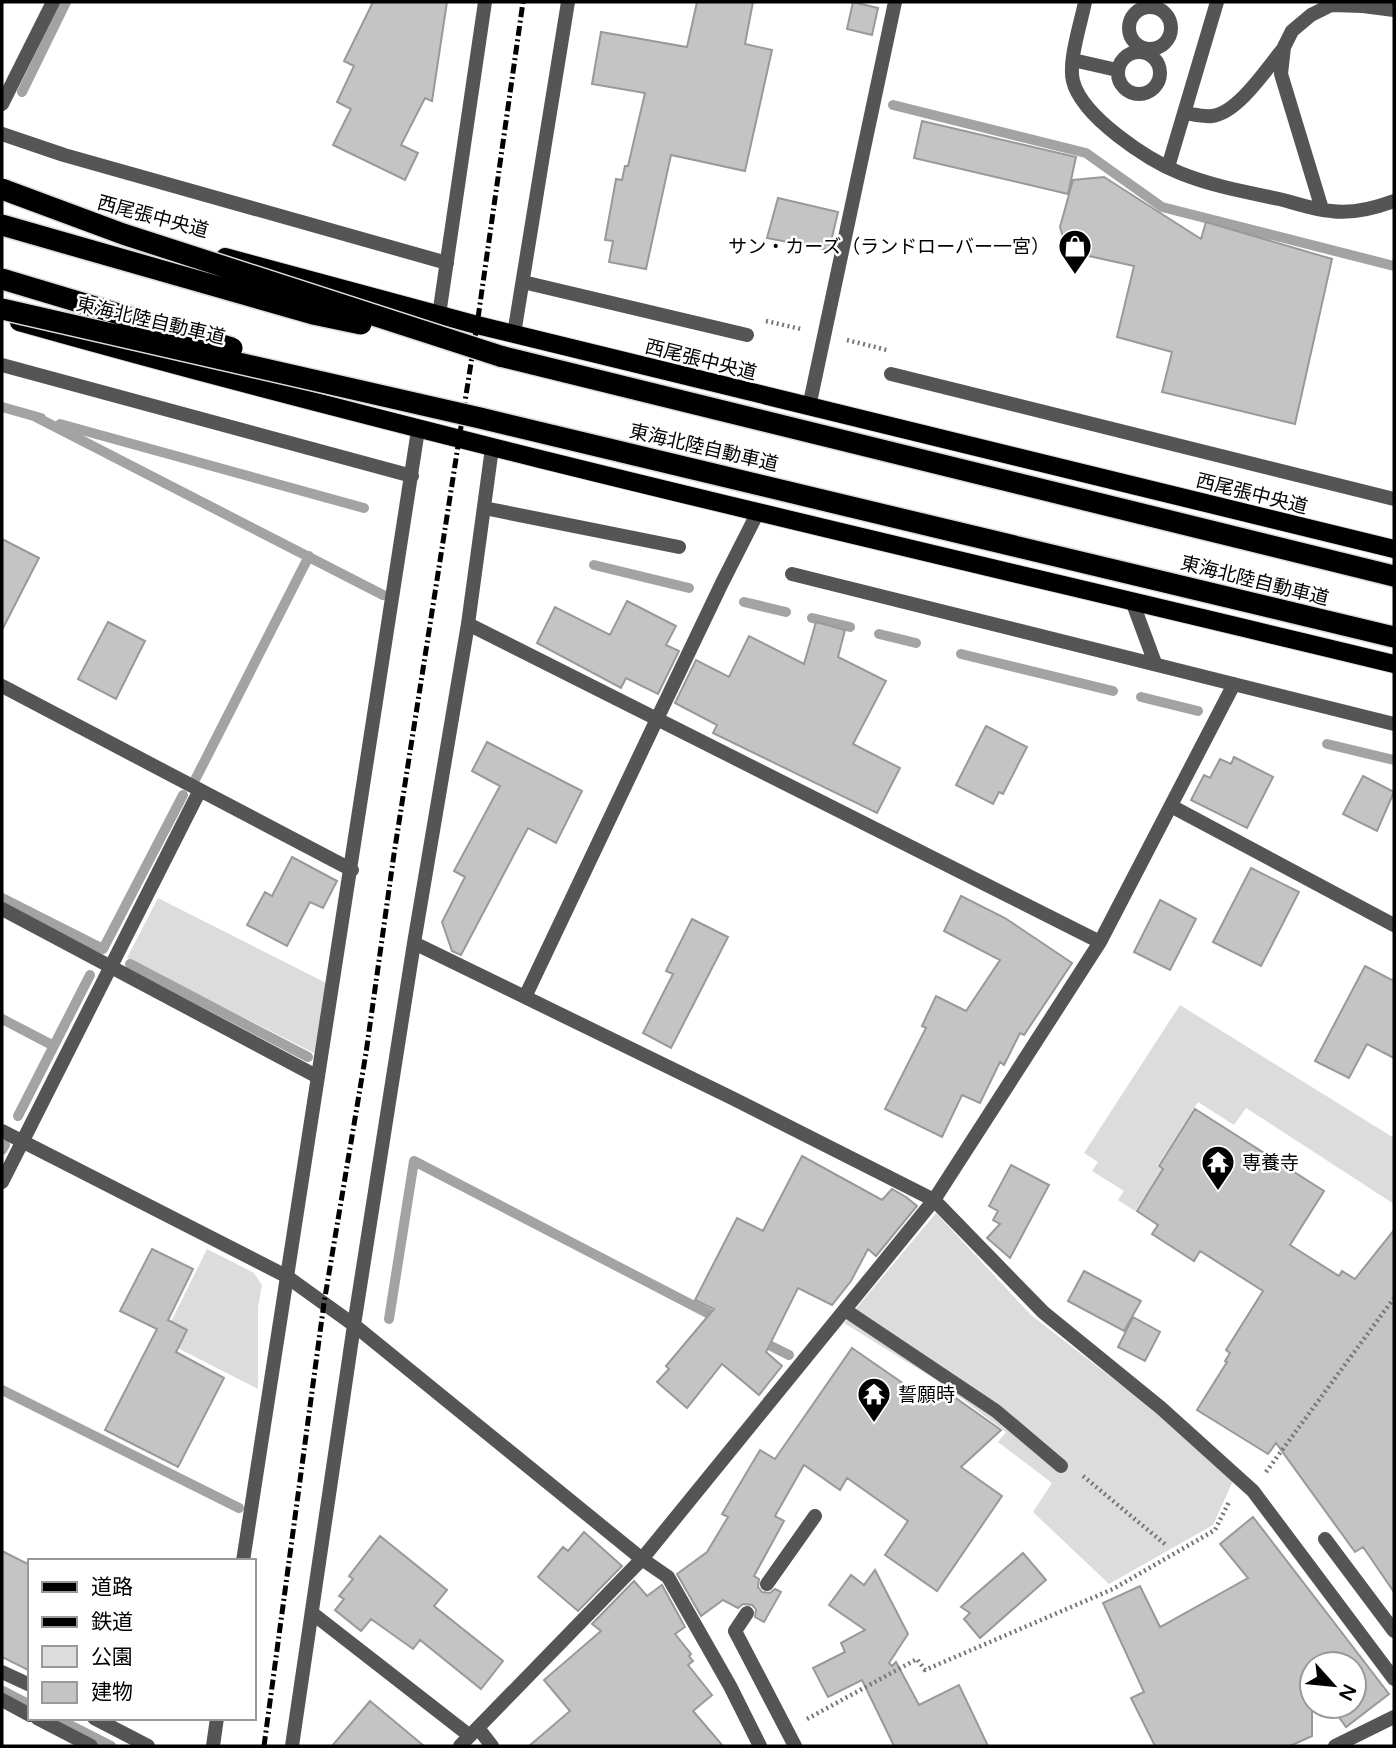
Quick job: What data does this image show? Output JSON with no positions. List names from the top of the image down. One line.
{"streets":{"highway":["東海北陸自動車道"],"main road":["西尾張中央道"]},"places":{"shop":["サン・カーズ（ランドローバー一宮）"],"temple":["専養寺","誓願時"]},"legend":["道路","鉄道","公園","建物"],"north":"bottom right"}
